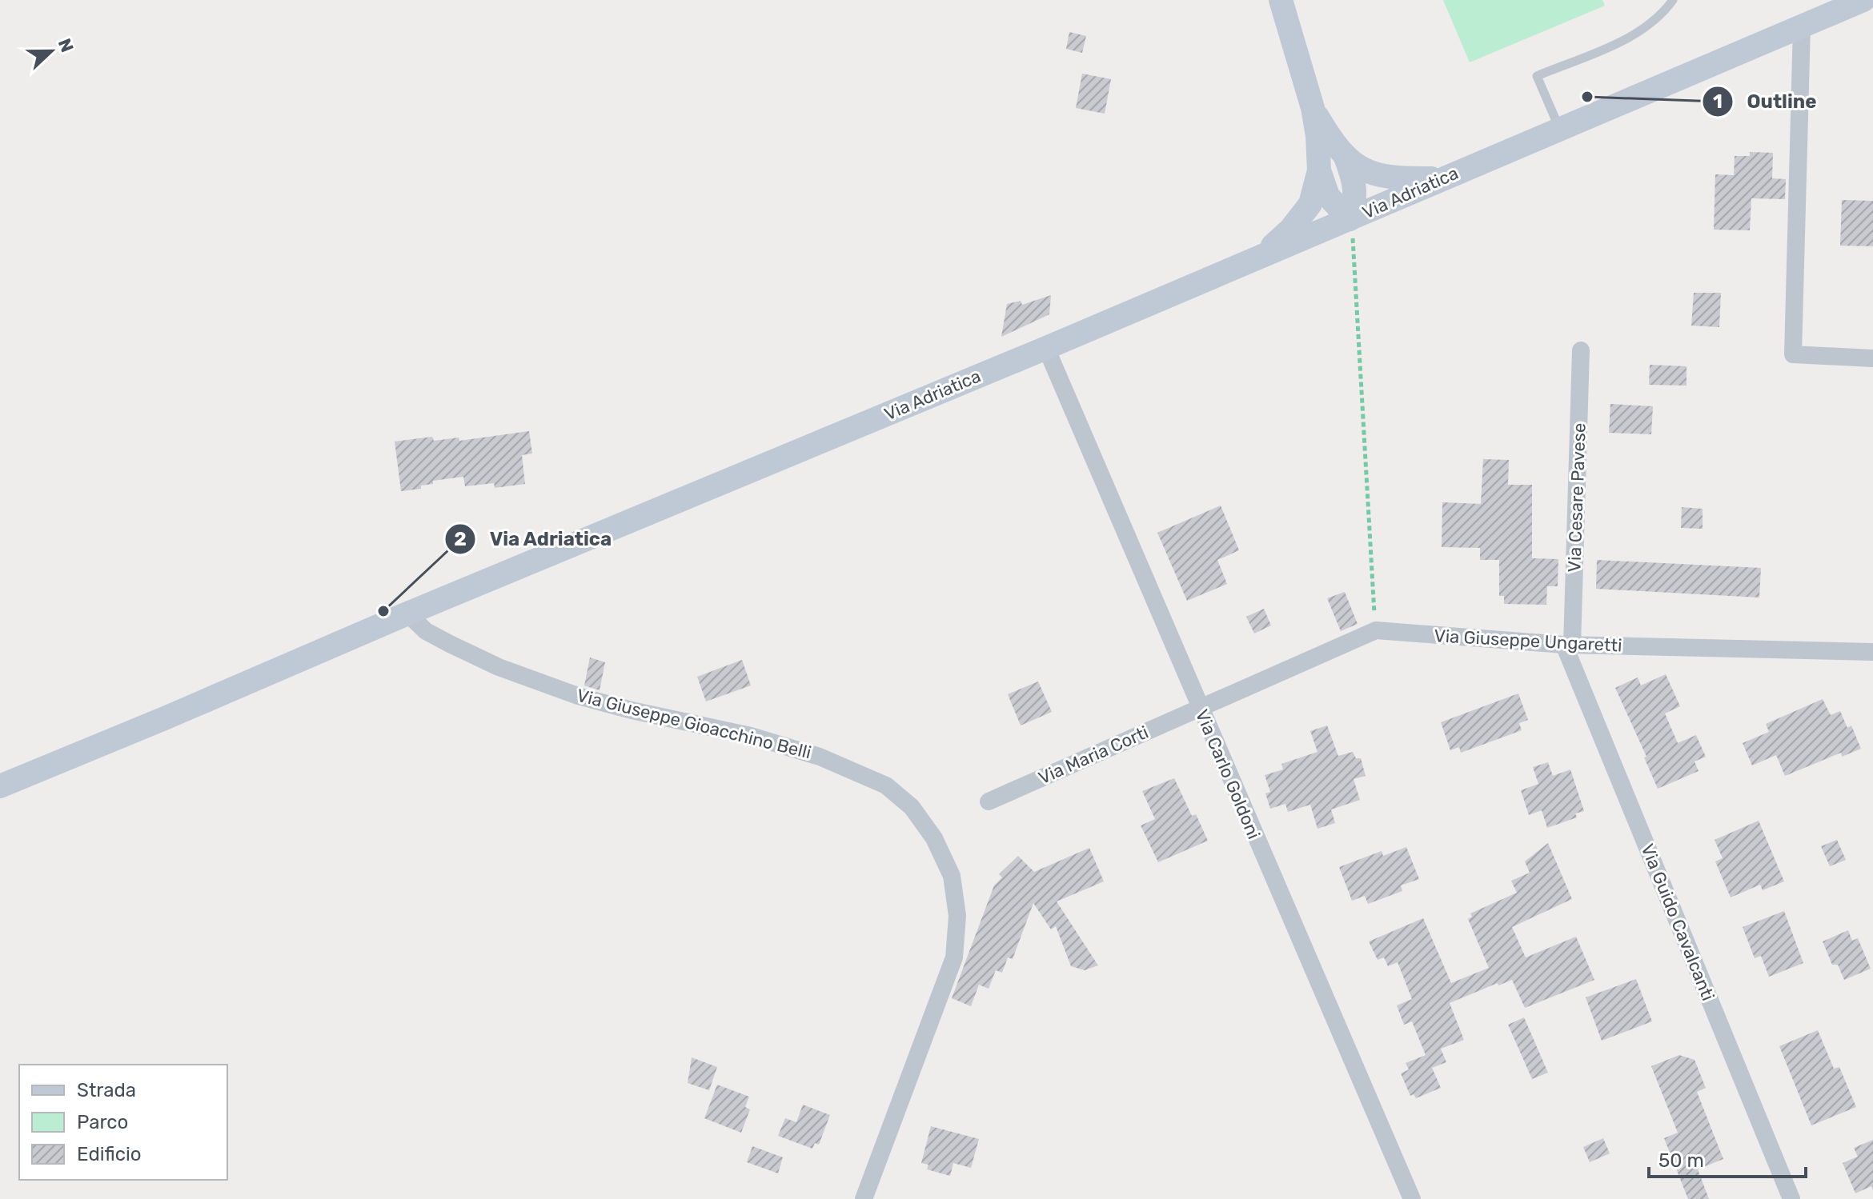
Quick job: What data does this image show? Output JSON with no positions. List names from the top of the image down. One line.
{"streets":{"street":["Via Adriatica","Via Cesare Pavese","Via Giuseppe Ungaretti","Via Giuseppe Gioacchino Belli","Via Maria Corti","Via Carlo Goldoni","Via Guido Cavalcanti"]},"crossings":[["Via Adriatica","Via Giuseppe Gioacchino Belli"],["Via Adriatica","Via Carlo Goldoni"],["Via Cesare Pavese","Via Giuseppe Ungaretti"],["Via Cesare Pavese","Via Guido Cavalcanti"],["Via Giuseppe Ungaretti","Via Maria Corti"],["Via Giuseppe Ungaretti","Via Carlo Goldoni"],["Via Giuseppe Ungaretti","Via Guido Cavalcanti"],["Via Maria Corti","Via Carlo Goldoni"]],"places":["Outline","Via Adriatica"],"legend":["Strada","Parco","Edificio"],"scale_bar":"50 m","north":"right"}
